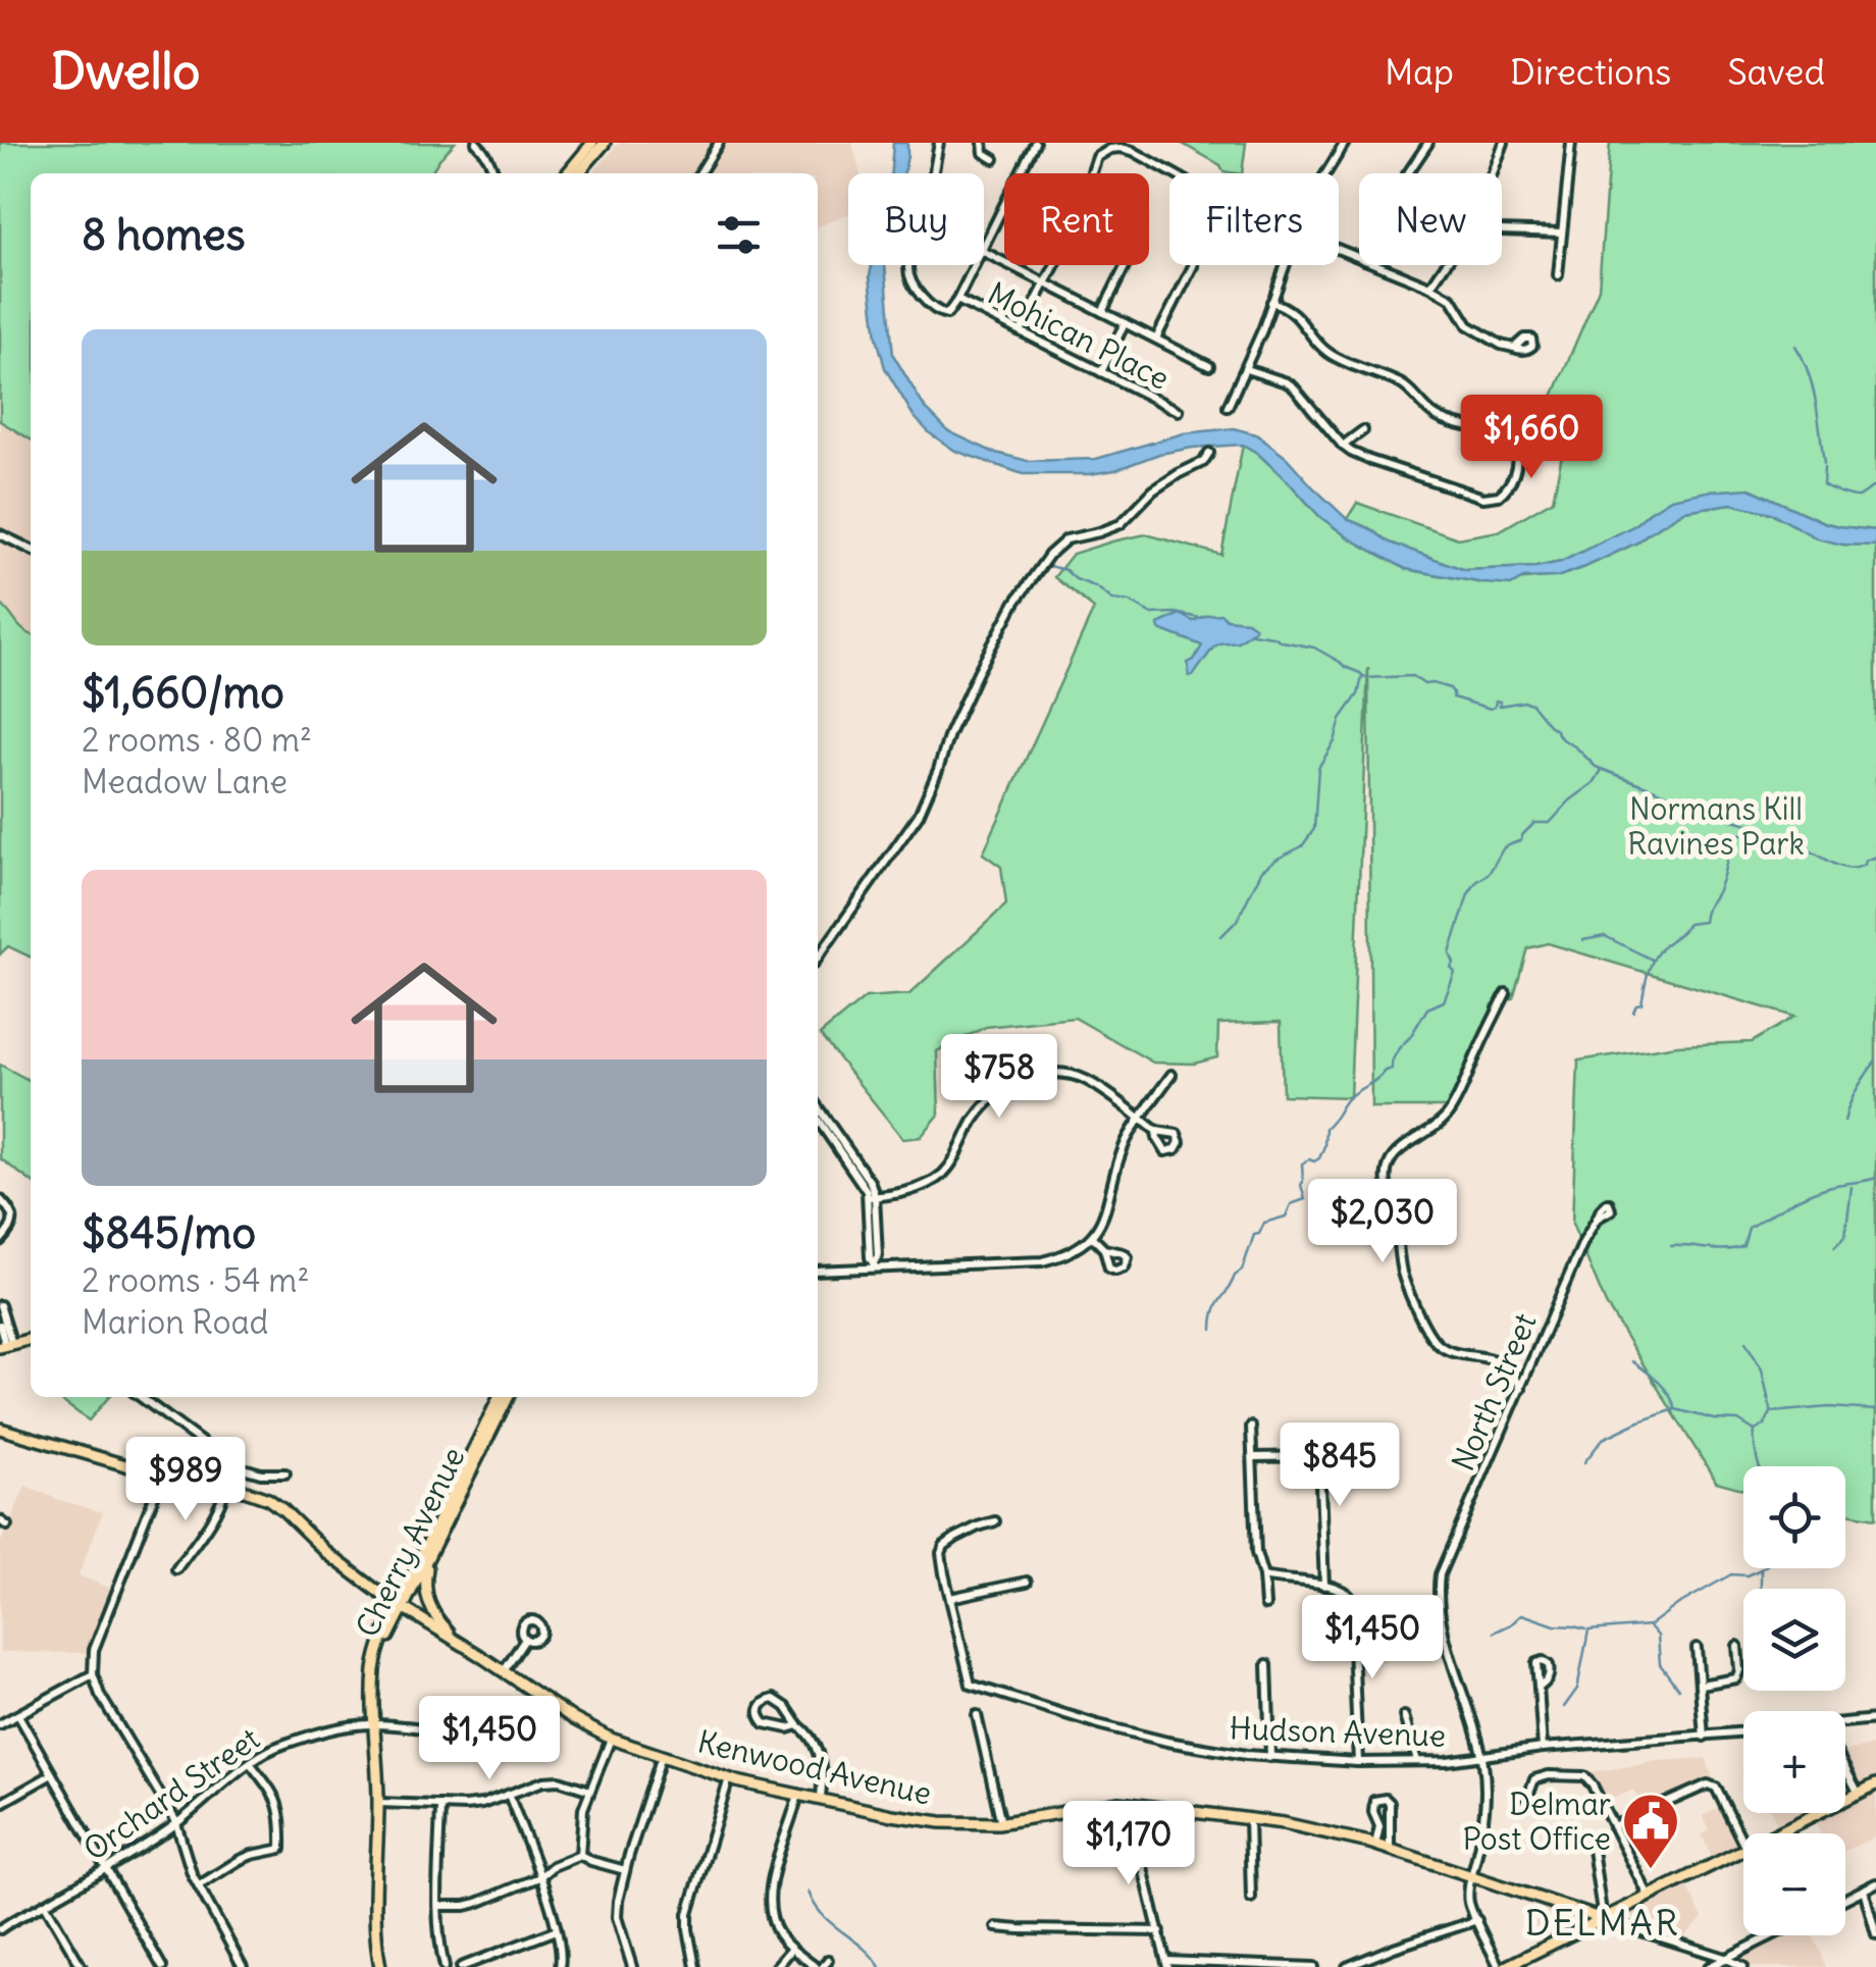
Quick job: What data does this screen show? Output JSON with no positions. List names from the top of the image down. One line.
{"streets":{"main road":["Cherry Avenue","Kenwood Avenue"],"street":["Mohican Place","North Street","Hudson Avenue","Orchard Street"]},"crossings":[["North Street","Hudson Avenue"],["North Street","Kenwood Avenue"],["Cherry Avenue","Kenwood Avenue"],["Cherry Avenue","Orchard Street"],["Kenwood Avenue","Orchard Street"]],"districts":["DELMAR"],"parks":["Normans Kill Ravines Park"],"places":{"public building":["Delmar Post Office"]},"page":{"header":"Dwello","nav":["Map","Directions","Saved"],"chip":["Buy","Rent","Filters","New"],"heading":"8 homes","list":[{"name":"$1,660/mo","note":"2 rooms · 80 m² · Meadow Lane"},{"name":"$845/mo","note":"2 rooms · 54 m² · Marion Road"}],"price":["$1,660","$758","$2,030","$845","$989","$1,450","$1,450","$1,170"],"map_buttons":["+","−"]}}
